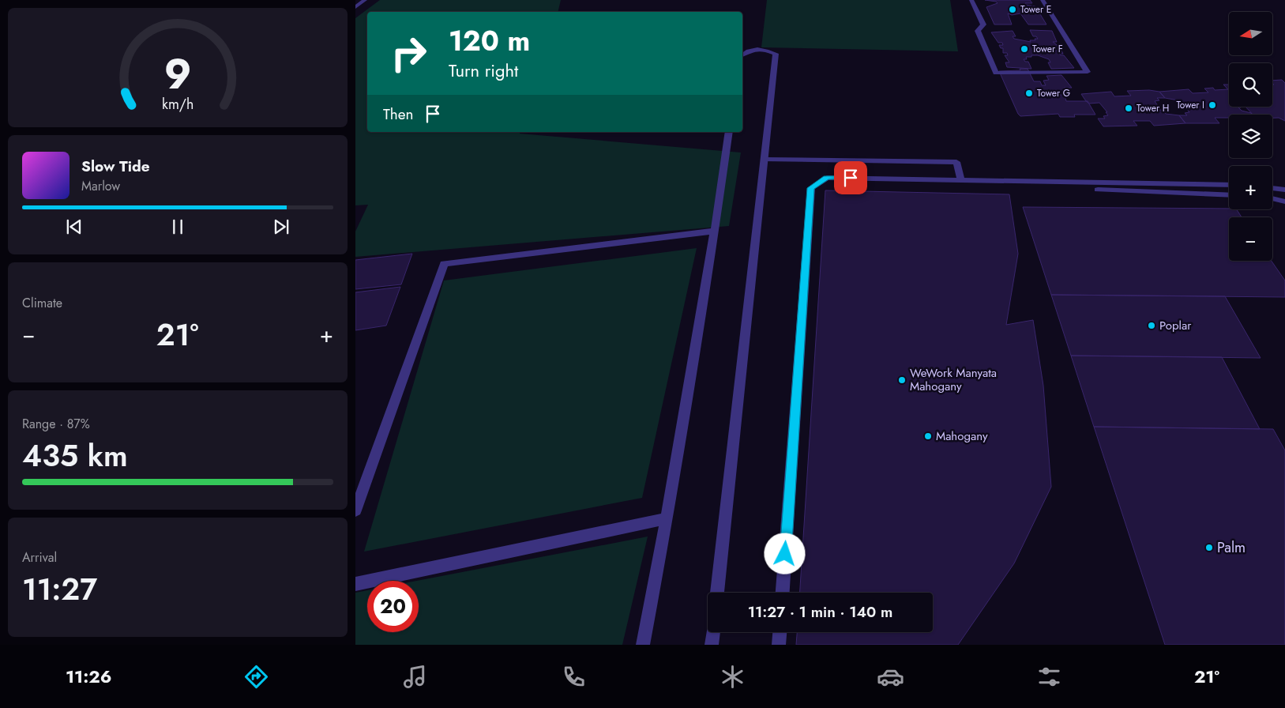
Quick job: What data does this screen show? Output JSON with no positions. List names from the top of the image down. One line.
{"places":["Tower E","Tower F","Tower G","Tower I","Tower H","Poplar","WeWork Manyata Mahogany","Mahogany","Palm"],"north":"left","page":{"map_buttons":["+","−"],"turn":["120 m","Turn right"],"then":"Then","song":["Slow Tide","Marlow"],"tile":["Climate",["Range · 87%","435 km"],["Arrival","11:27"]],"heat":["−","21°","+"],"limit":"20","trip":"11:27 · 1 min · 140 m","tabs":["11:26","21°"],"gauge":["9","km/h"]}}
